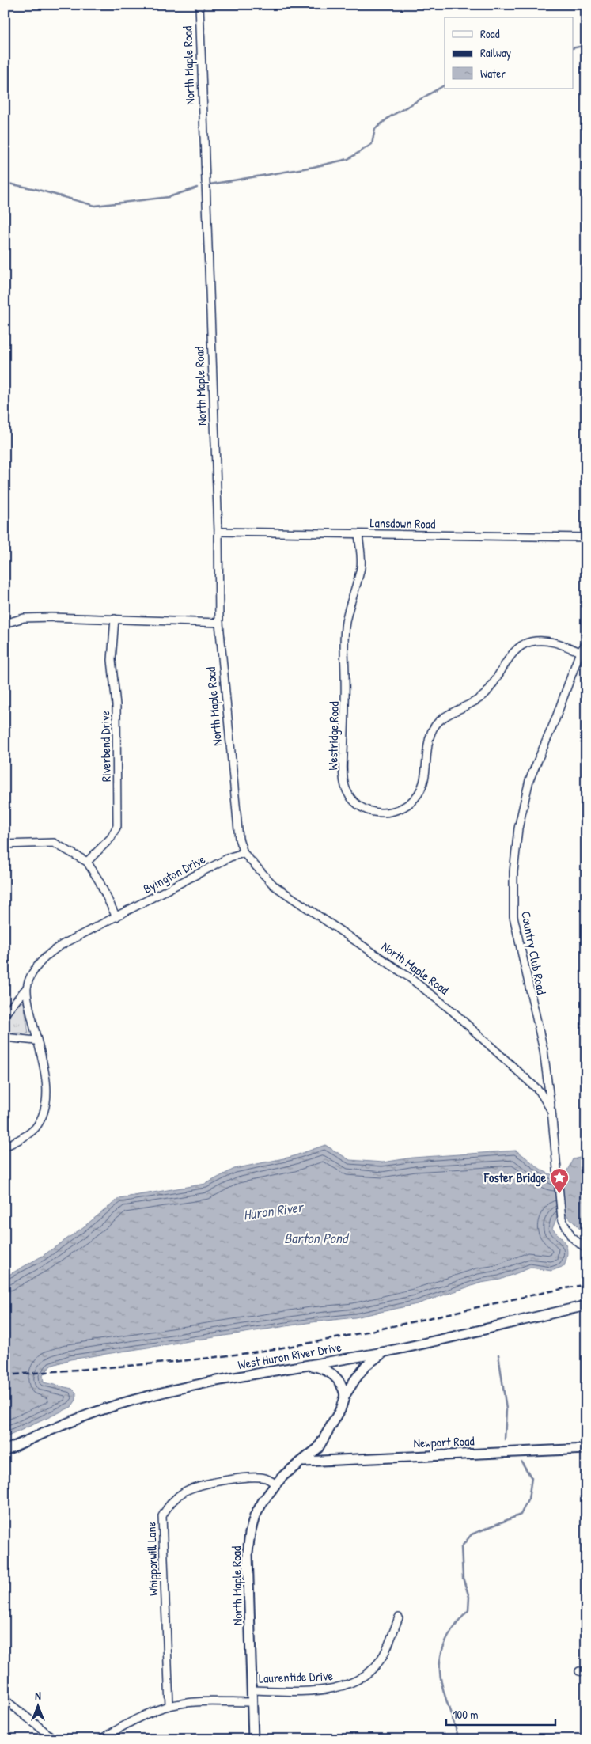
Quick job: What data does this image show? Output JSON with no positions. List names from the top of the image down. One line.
{"streets":{"street":["North Maple Road","Lansdown Road","Westridge Road","Riverbend Drive","Byington Drive","Country Club Road","West Huron River Drive","Newport Road","Whipporwill Lane","Laurentide Drive"]},"crossings":[["North Maple Road","Lansdown Road"],["North Maple Road","Byington Drive"],["North Maple Road","Country Club Road"],["North Maple Road","West Huron River Drive"],["North Maple Road","Newport Road"],["North Maple Road","Whipporwill Lane"],["North Maple Road","Laurentide Drive"],["Lansdown Road","Westridge Road"],["Westridge Road","Country Club Road"],["Whipporwill Lane","Laurentide Drive"]],"water":["Huron River","Barton Pond"],"places":{"place":["Foster Bridge"]},"legend":["Road","Railway","Water"],"scale_bar":"100 m","north":"top"}
